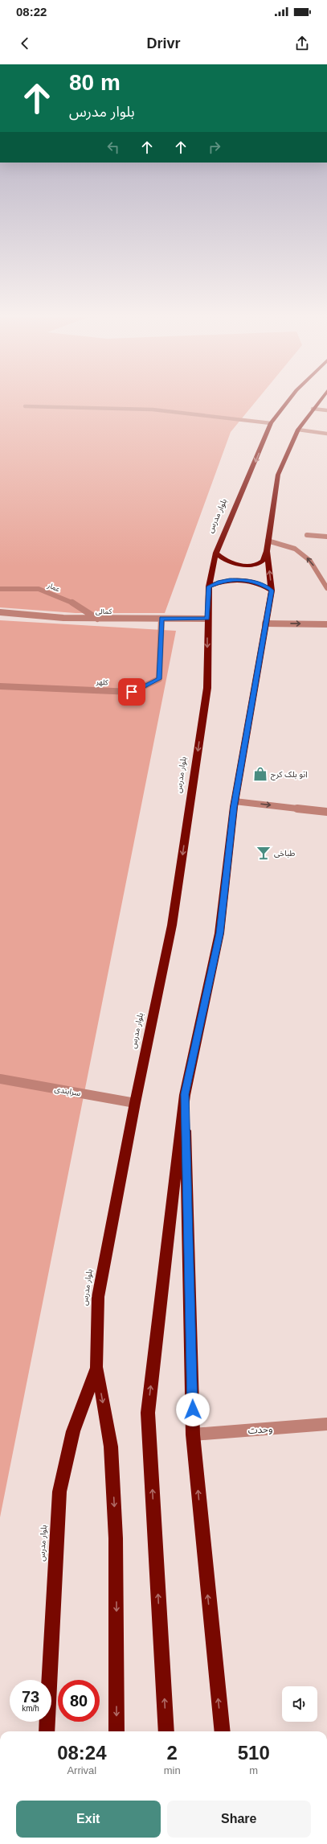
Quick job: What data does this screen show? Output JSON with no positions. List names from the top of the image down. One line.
{"streets":{"highway":["بلوار مدرس"],"street":["عمار","کمالی","کلهر","سرابندی","وحدت"]},"crossings":[["بلوار مدرس","کمالی"],["بلوار مدرس","سرابندی"],["عمار","کمالی"],["کمالی","کلهر"]],"places":{"shop":["اتو بلک کرج"],"bar":["طباخی"]},"page":{"status":"08:22","header":"Drivr","turn":["80 m","بلوار مدرس"],"speed":"73 km/h","limit":"80","eta":["08:24","Arrival","2","min","510","m"],"buttons":["Exit","Share"]}}
